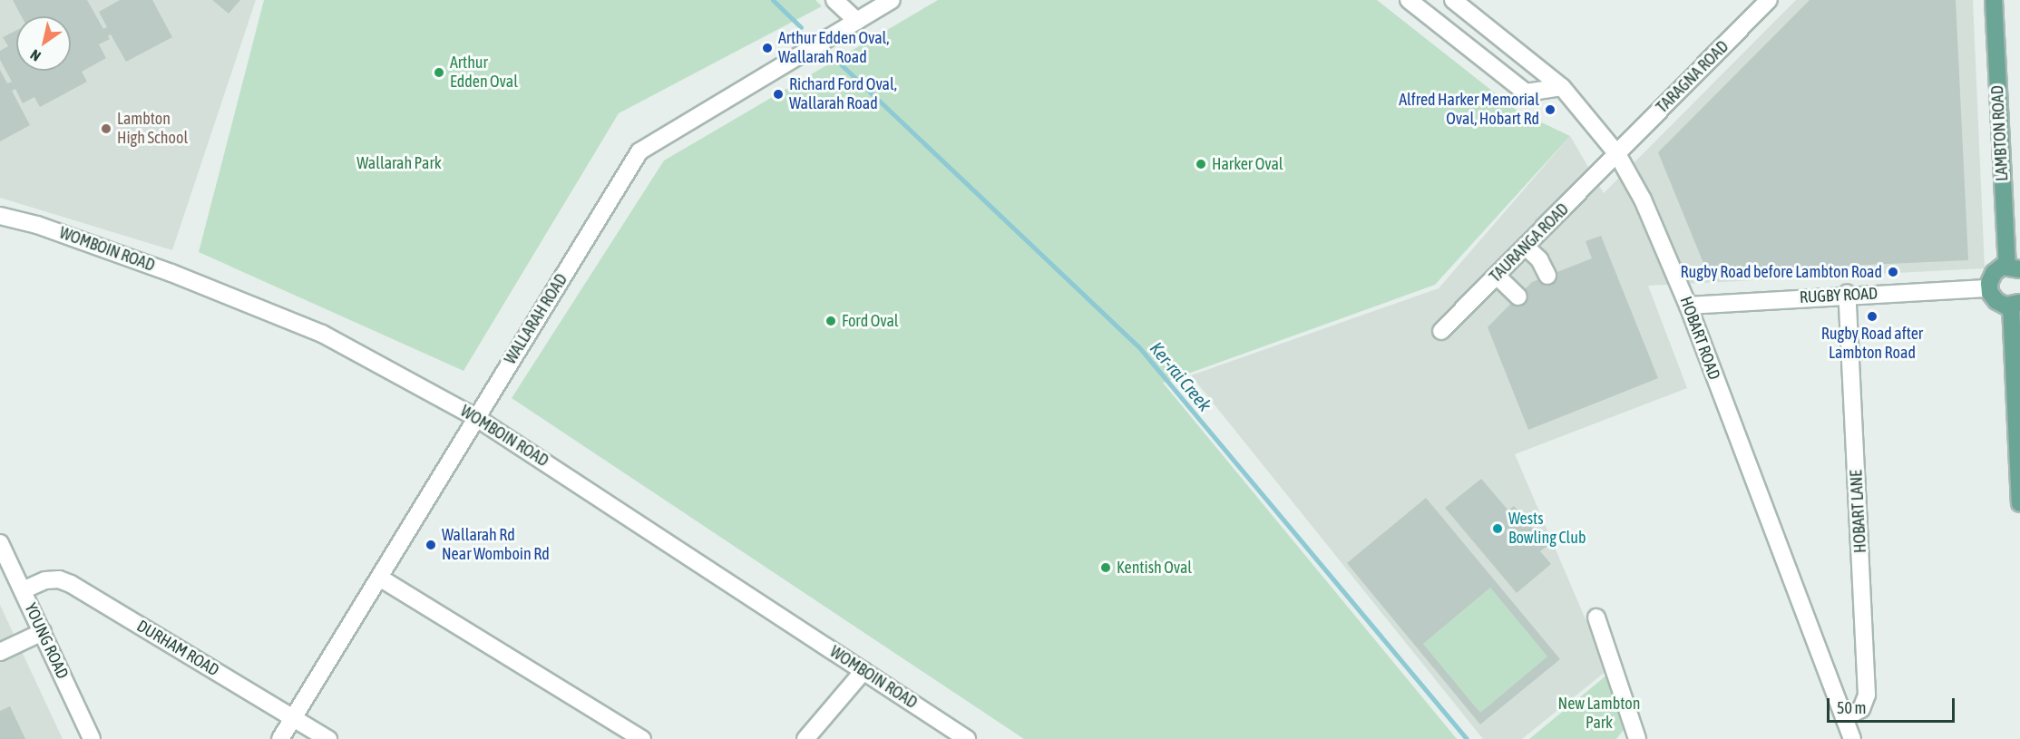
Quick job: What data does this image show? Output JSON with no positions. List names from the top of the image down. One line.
{"streets":{"main road":["LAMBTON ROAD"],"street":["TARAGNA ROAD","TAURANGA ROAD","WOMBOIN ROAD","RUGBY ROAD","WALLARAH ROAD","HOBART ROAD","HOBART LANE","YOUNG ROAD","DURHAM ROAD"]},"crossings":[["TARAGNA ROAD","TAURANGA ROAD"],["TARAGNA ROAD","HOBART ROAD"],["TAURANGA ROAD","HOBART ROAD"],["WOMBOIN ROAD","WALLARAH ROAD"],["RUGBY ROAD","HOBART ROAD"],["RUGBY ROAD","HOBART LANE"],["WALLARAH ROAD","DURHAM ROAD"],["HOBART ROAD","HOBART LANE"],["YOUNG ROAD","DURHAM ROAD"]],"water":["Ker-rai Creek"],"parks":["Wallarah Park","New Lambton Park"],"places":["Arthur Edden Oval, Wallarah Road","Arthur Edden Oval","Richard Ford Oval, Wallarah Road","Alfred Harker Memorial Oval, Hobart Rd","Lambton High School","Harker Oval","Rugby Road before Lambton Road","Rugby Road after Lambton Road","Ford Oval","Wests Bowling Club","Wallarah Rd Near Womboin Rd","Kentish Oval"],"scale_bar":"50 m","north":"bottom left"}
